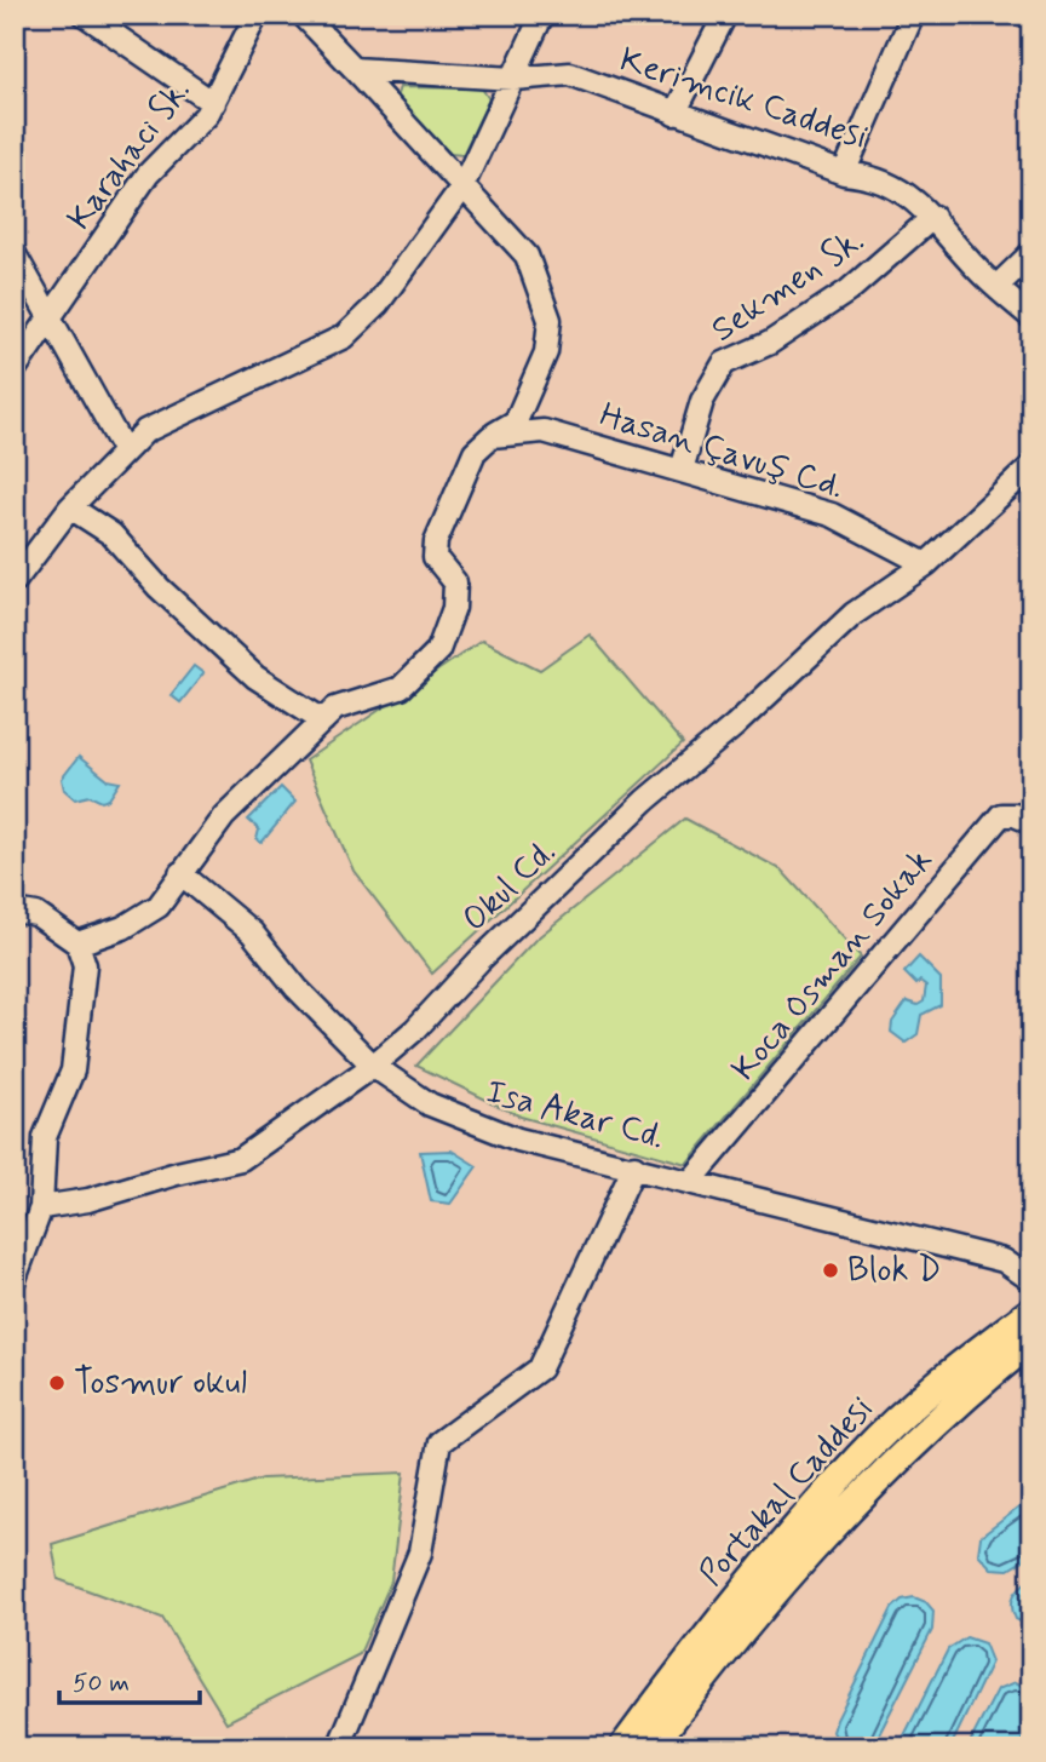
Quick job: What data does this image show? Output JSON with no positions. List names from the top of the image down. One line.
{"streets":{"main road":["Portakal Caddesi"],"street":["Kerimcik Caddesi","Karahaci Sk.","Sekmen Sk.","Hasan Çavuş Cd.","Okul Cd.","Koca Osman Sokak","Isa Akar Cd."]},"crossings":[["Kerimcik Caddesi","Sekmen Sk."],["Sekmen Sk.","Hasan Çavuş Cd."],["Hasan Çavuş Cd.","Okul Cd."],["Okul Cd.","Isa Akar Cd."],["Koca Osman Sokak","Isa Akar Cd."]],"places":["Blok D","Tosmur okul"],"scale_bar":"50 m"}
